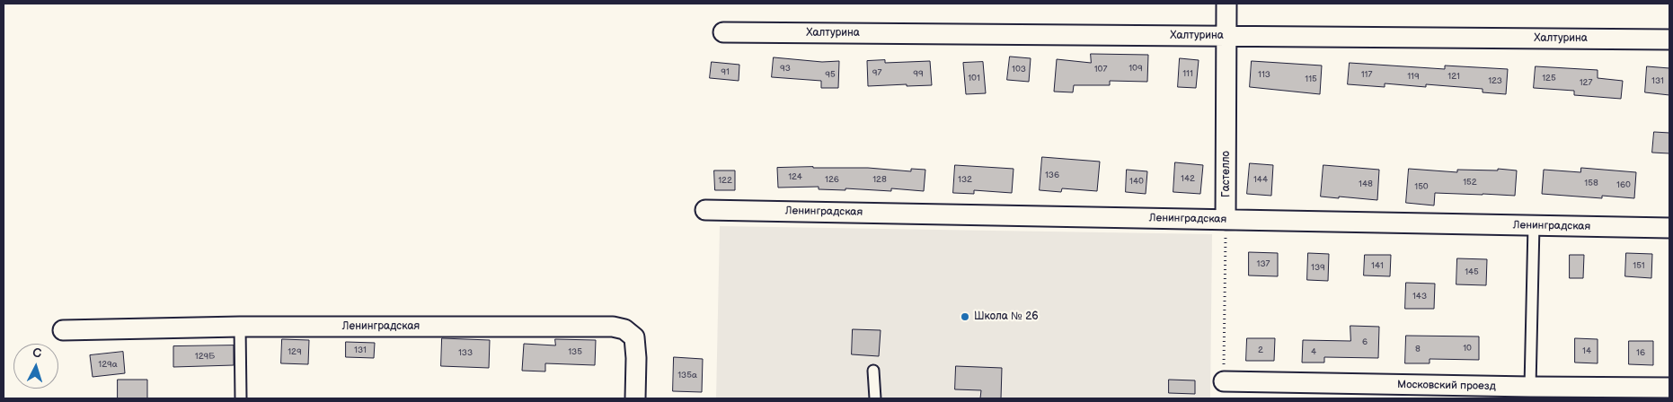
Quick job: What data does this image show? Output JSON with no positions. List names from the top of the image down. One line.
{"streets":{"street":["Халтурина","Гастелло","Ленинградская","Московский проезд"]},"crossings":[["Халтурина","Гастелло"],["Гастелло","Ленинградская"]],"places":["Школа № 26"],"house_numbers":["93","109","103","107","91","97","99","111","95","113","117","119","121","101","125","115","123","131","127","136","124","142","126","128","132","144","122","140","152","158","148","160","150","137","141","151","139","145","143","6","10","8","131","2","14","129","135","4","133","16","129Б","129а","135а"],"north":"top"}
